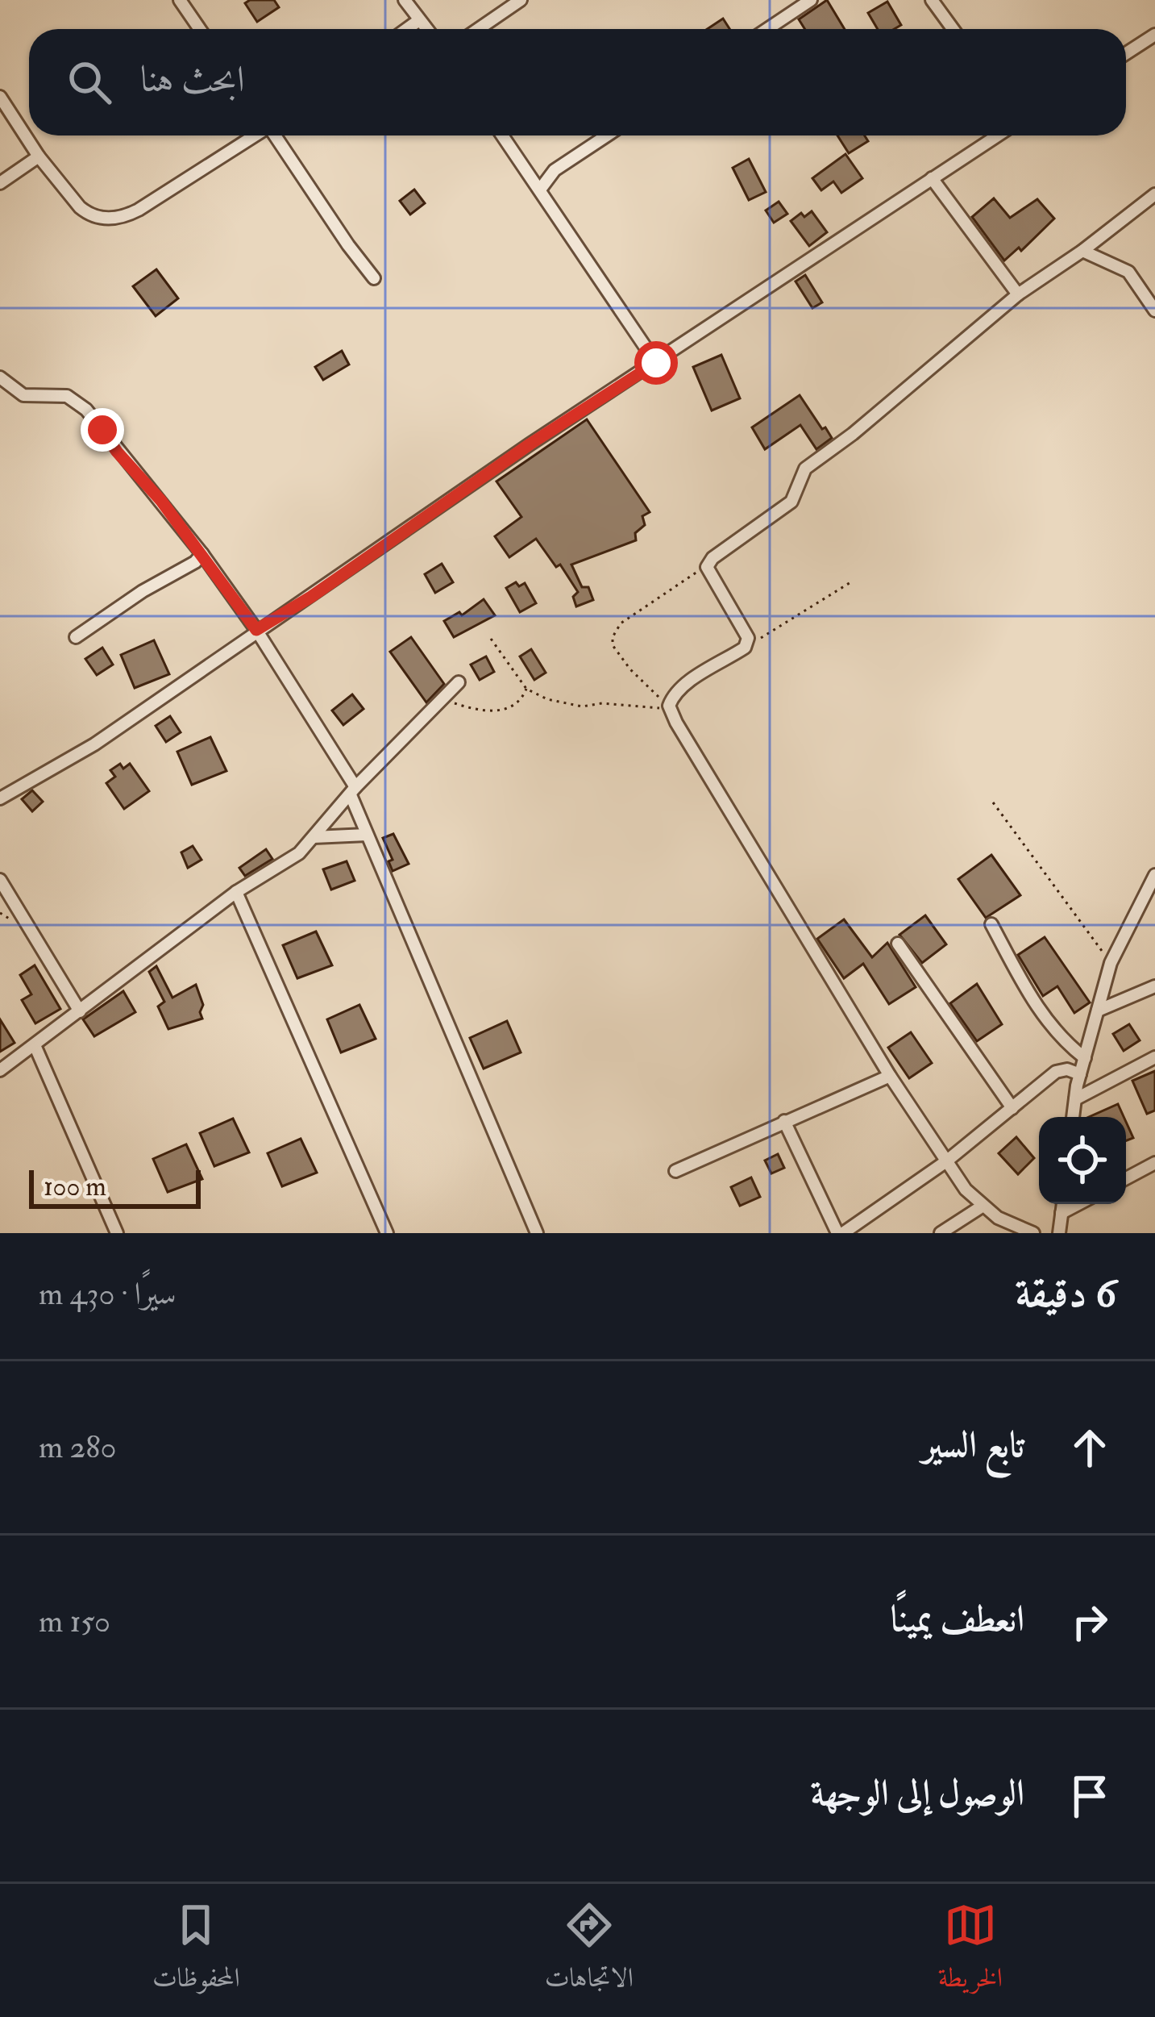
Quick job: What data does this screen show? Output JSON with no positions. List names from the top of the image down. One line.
{"scale_bar":"100 m","page":{"search":"ابحث هنا","scale":"100 m","heading":["6 دقيقة","سيرًا · 430 m"],"list":[["تابع السير","280 m"],["انعطف يمينًا","150 m"],"الوصول إلى الوجهة"],"nav":["الخريطة","الاتجاهات","المحفوظات"]}}
